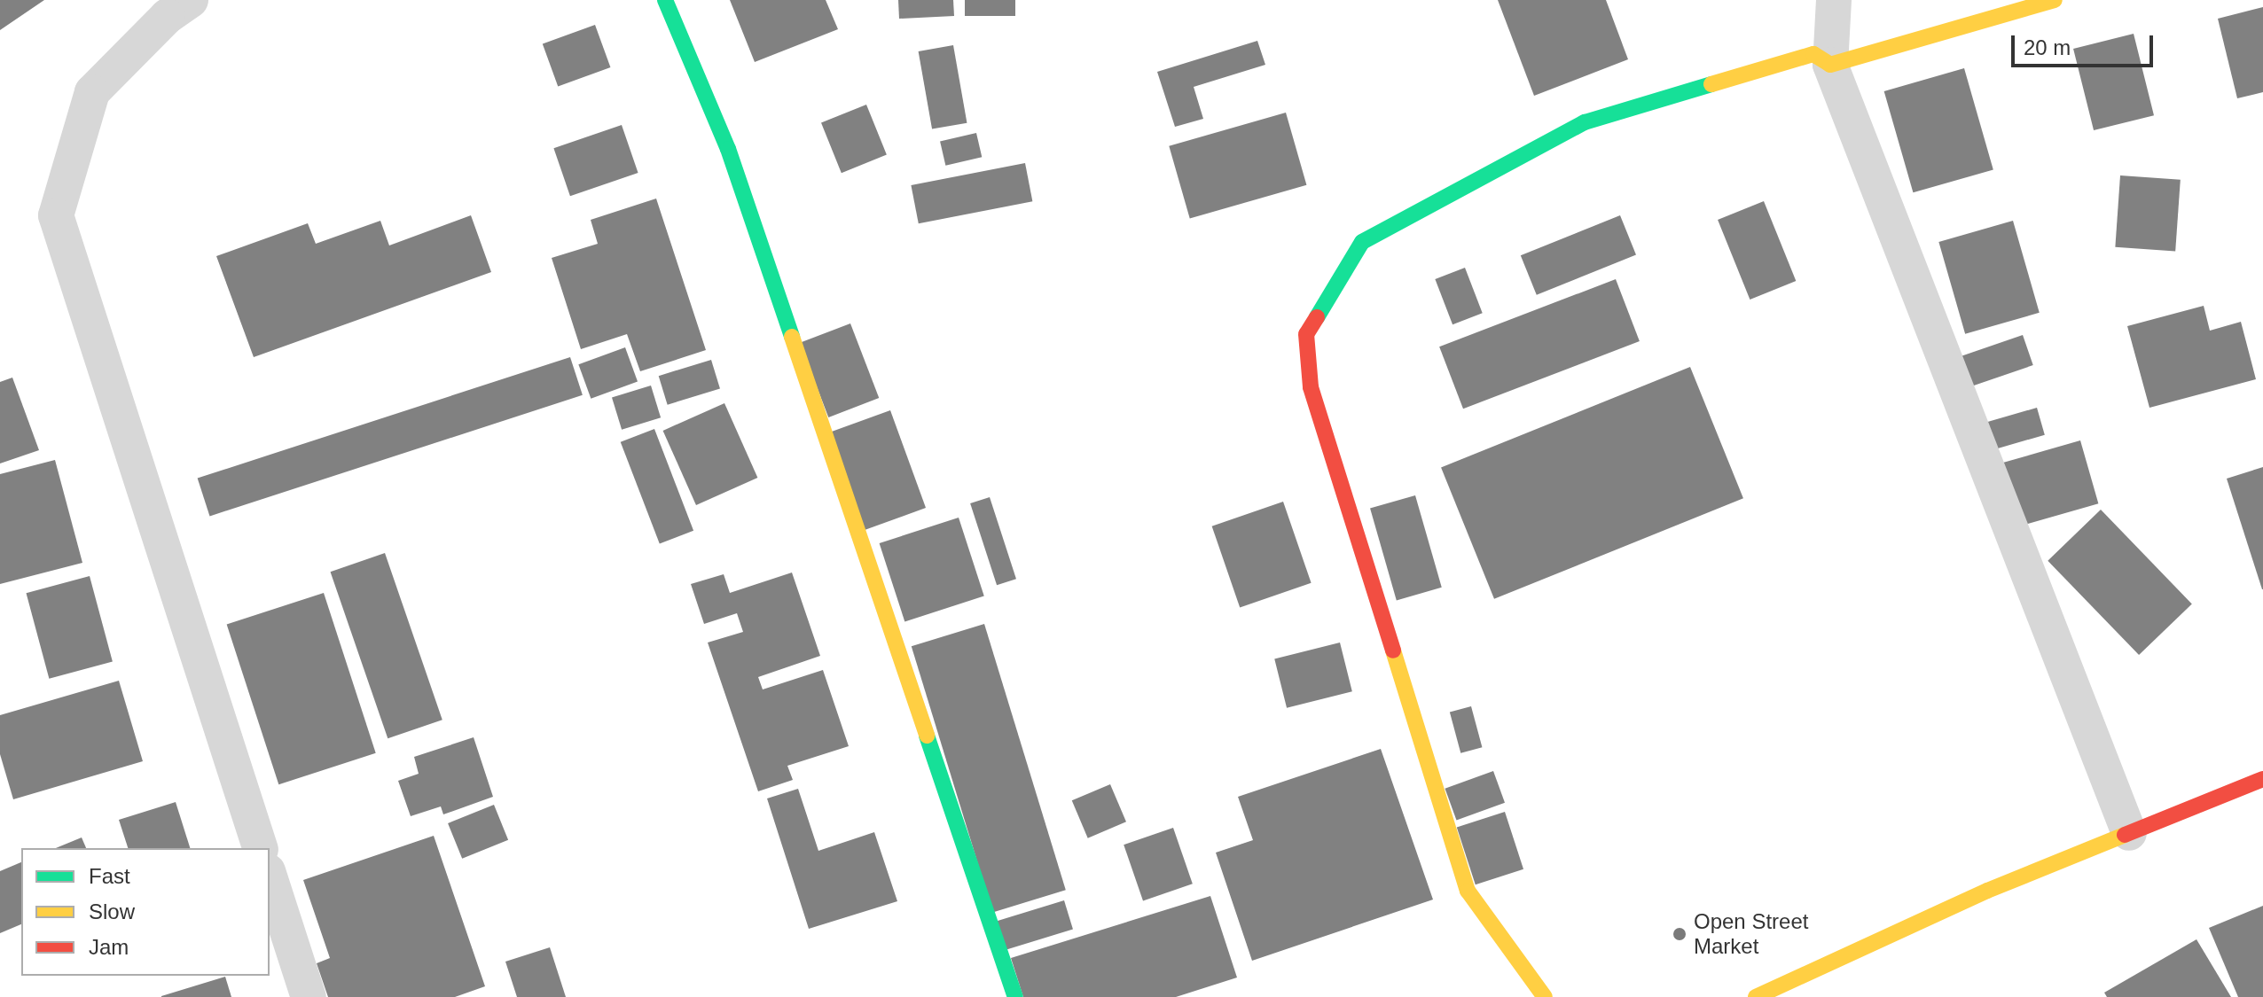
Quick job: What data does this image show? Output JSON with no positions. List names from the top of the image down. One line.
{"places":["Open Street Market"],"legend":["Fast","Slow","Jam"],"scale_bar":"20 m"}
